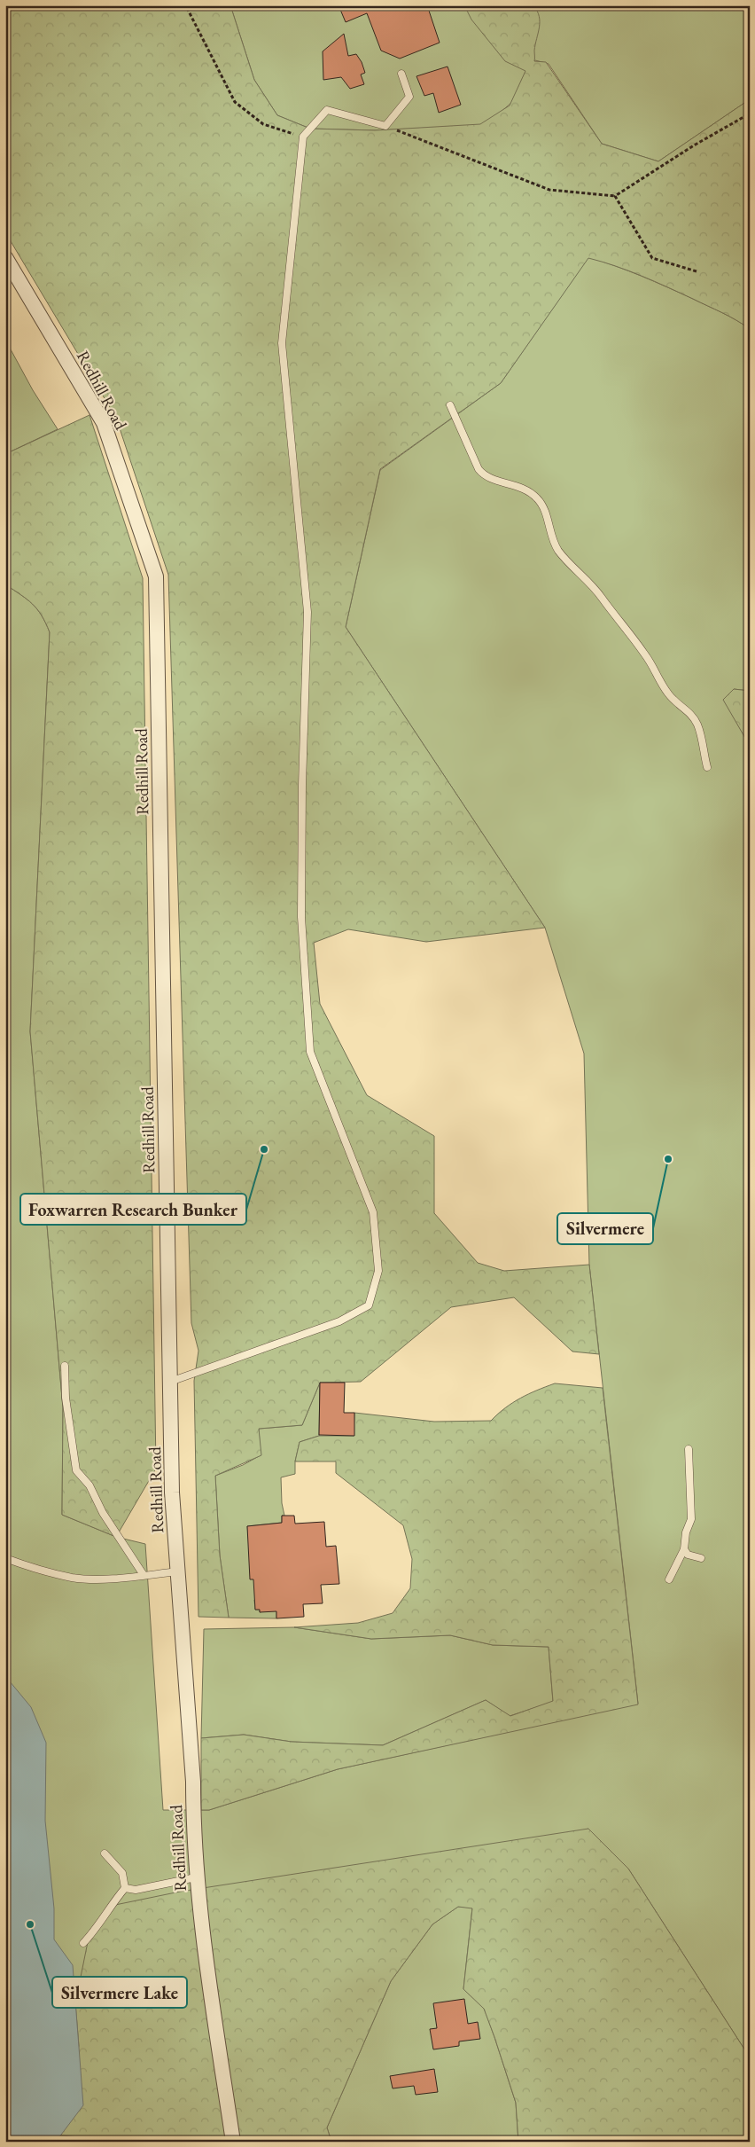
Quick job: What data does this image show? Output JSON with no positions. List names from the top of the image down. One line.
{"streets":{"street":["Redhill Road"]},"places":["Foxwarren Research Bunker","Silvermere","Silvermere Lake"]}
